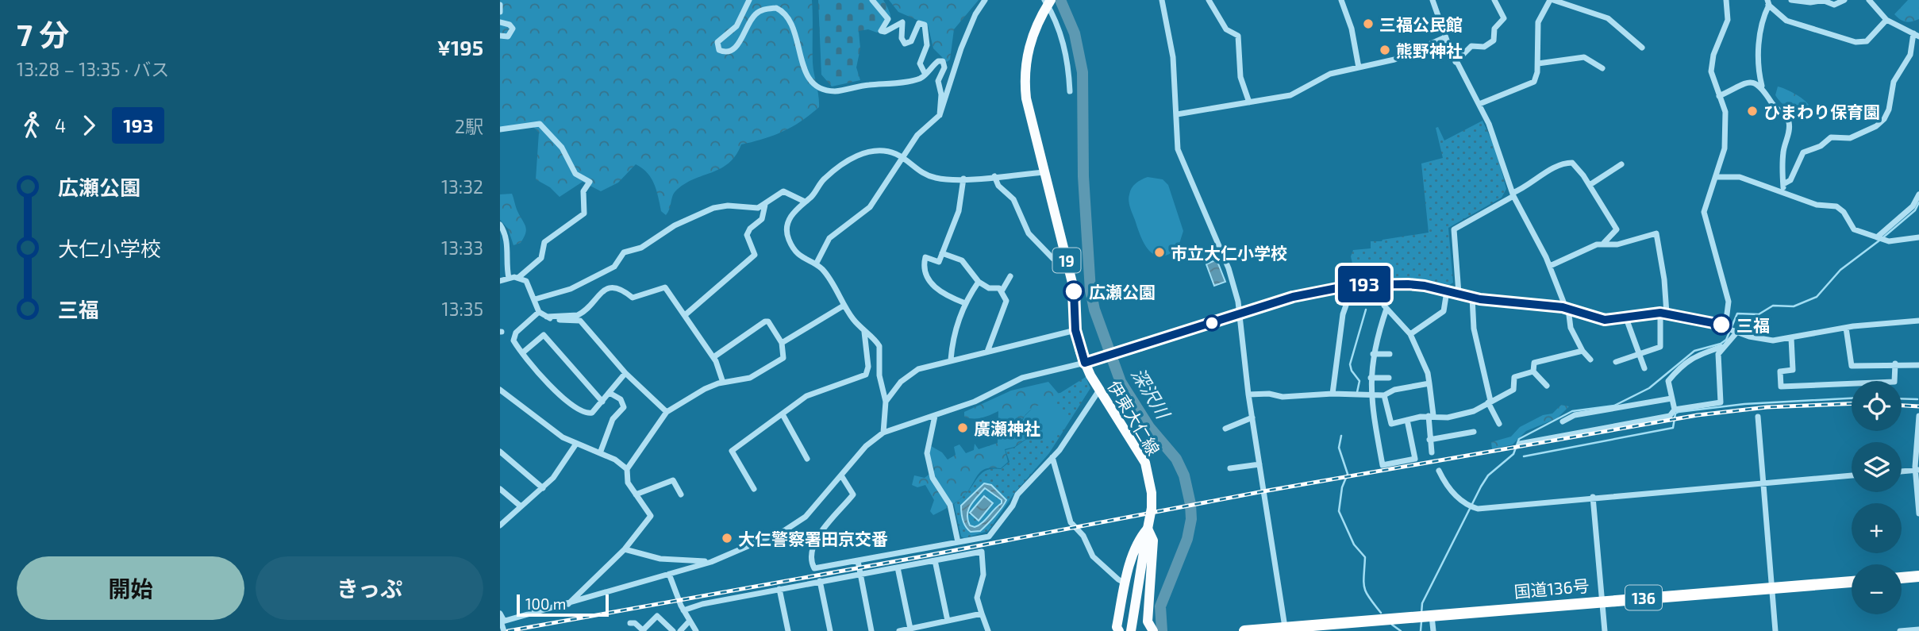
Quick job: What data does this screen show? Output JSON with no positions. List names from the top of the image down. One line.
{"streets":{"highway":["国道136号","136"],"main road":["19","伊東大仁線"]},"water":["深沢川"],"places":["三福公民館","熊野神社","ひまわり保育園","市立大仁小学校","広瀬公園","三福","廣瀬神社","大仁警察署田京交番"],"lines":["bus line 193"],"scale_bar":"100 m","page":{"heading":["7 分","13:28 – 13:35 · バス","¥195"],"on_map":"193","legs":["4","193","2駅"],"list":[{"name":"広瀬公園","value":"13:32"},{"name":"大仁小学校","value":"13:33"},{"name":"三福","value":"13:35"}],"map_buttons":["+","−"],"buttons":["開始","きっぷ"],"scale":"100 m"}}
